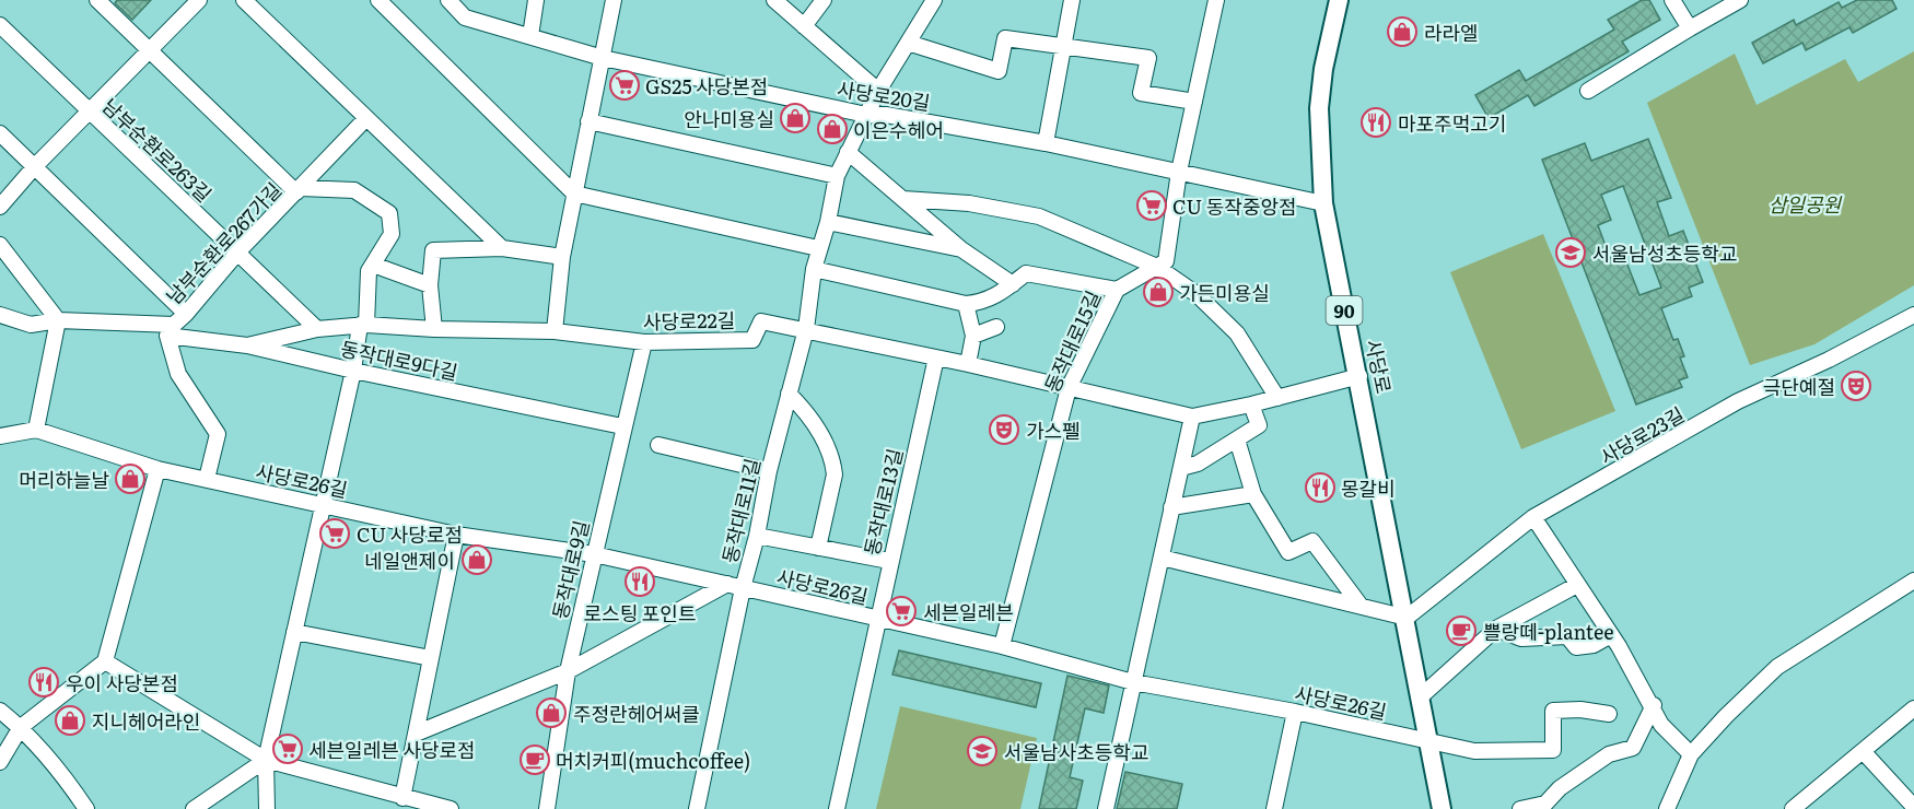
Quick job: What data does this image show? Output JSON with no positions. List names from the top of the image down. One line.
{"streets":{"main road":["90","사당로"],"street":["사당로20길","남부순환로263길","남부순환로267가길","사당로22길","동작대로15길","동작대로9다길","사당로23길","사당로26길","동작대로13길","동작대로11길","동작대로9길"]},"crossings":[["사당로20길","사당로"],["사당로20길","동작대로11길"],["남부순환로263길","남부순환로267가길"],["남부순환로263길","사당로22길"],["사당로22길","동작대로15길"],["사당로22길","동작대로9다길"],["사당로22길","사당로"],["사당로22길","동작대로13길"],["사당로22길","동작대로11길"],["사당로22길","동작대로9길"],["동작대로15길","사당로26길"],["동작대로9다길","사당로26길"],["동작대로9다길","동작대로9길"],["사당로","사당로23길"],["사당로","사당로26길"],["사당로26길","동작대로13길"],["사당로26길","동작대로11길"],["사당로26길","동작대로9길"]],"parks":["삼일공원"],"places":{"shop":["라라엘","안나미용실","이은수헤어","가든미용실","머리하늘날","네일앤제이","주정란헤어써클","지니헤어라인"],"supermarket":["GS25 사당본점","CU 동작중앙점","CU 사당로점","세븐일레븐","세븐일레븐 사당로점"],"restaurant":["마포주먹고기","몽갈비","로스팅 포인트","우이 사당본점"],"school or university":["서울남성초등학교","서울남사초등학교"],"theatre":["극단예절","가스펠"],"cafe":["쁠랑떼-plantee","머치커피(muchcoffee)"]}}
